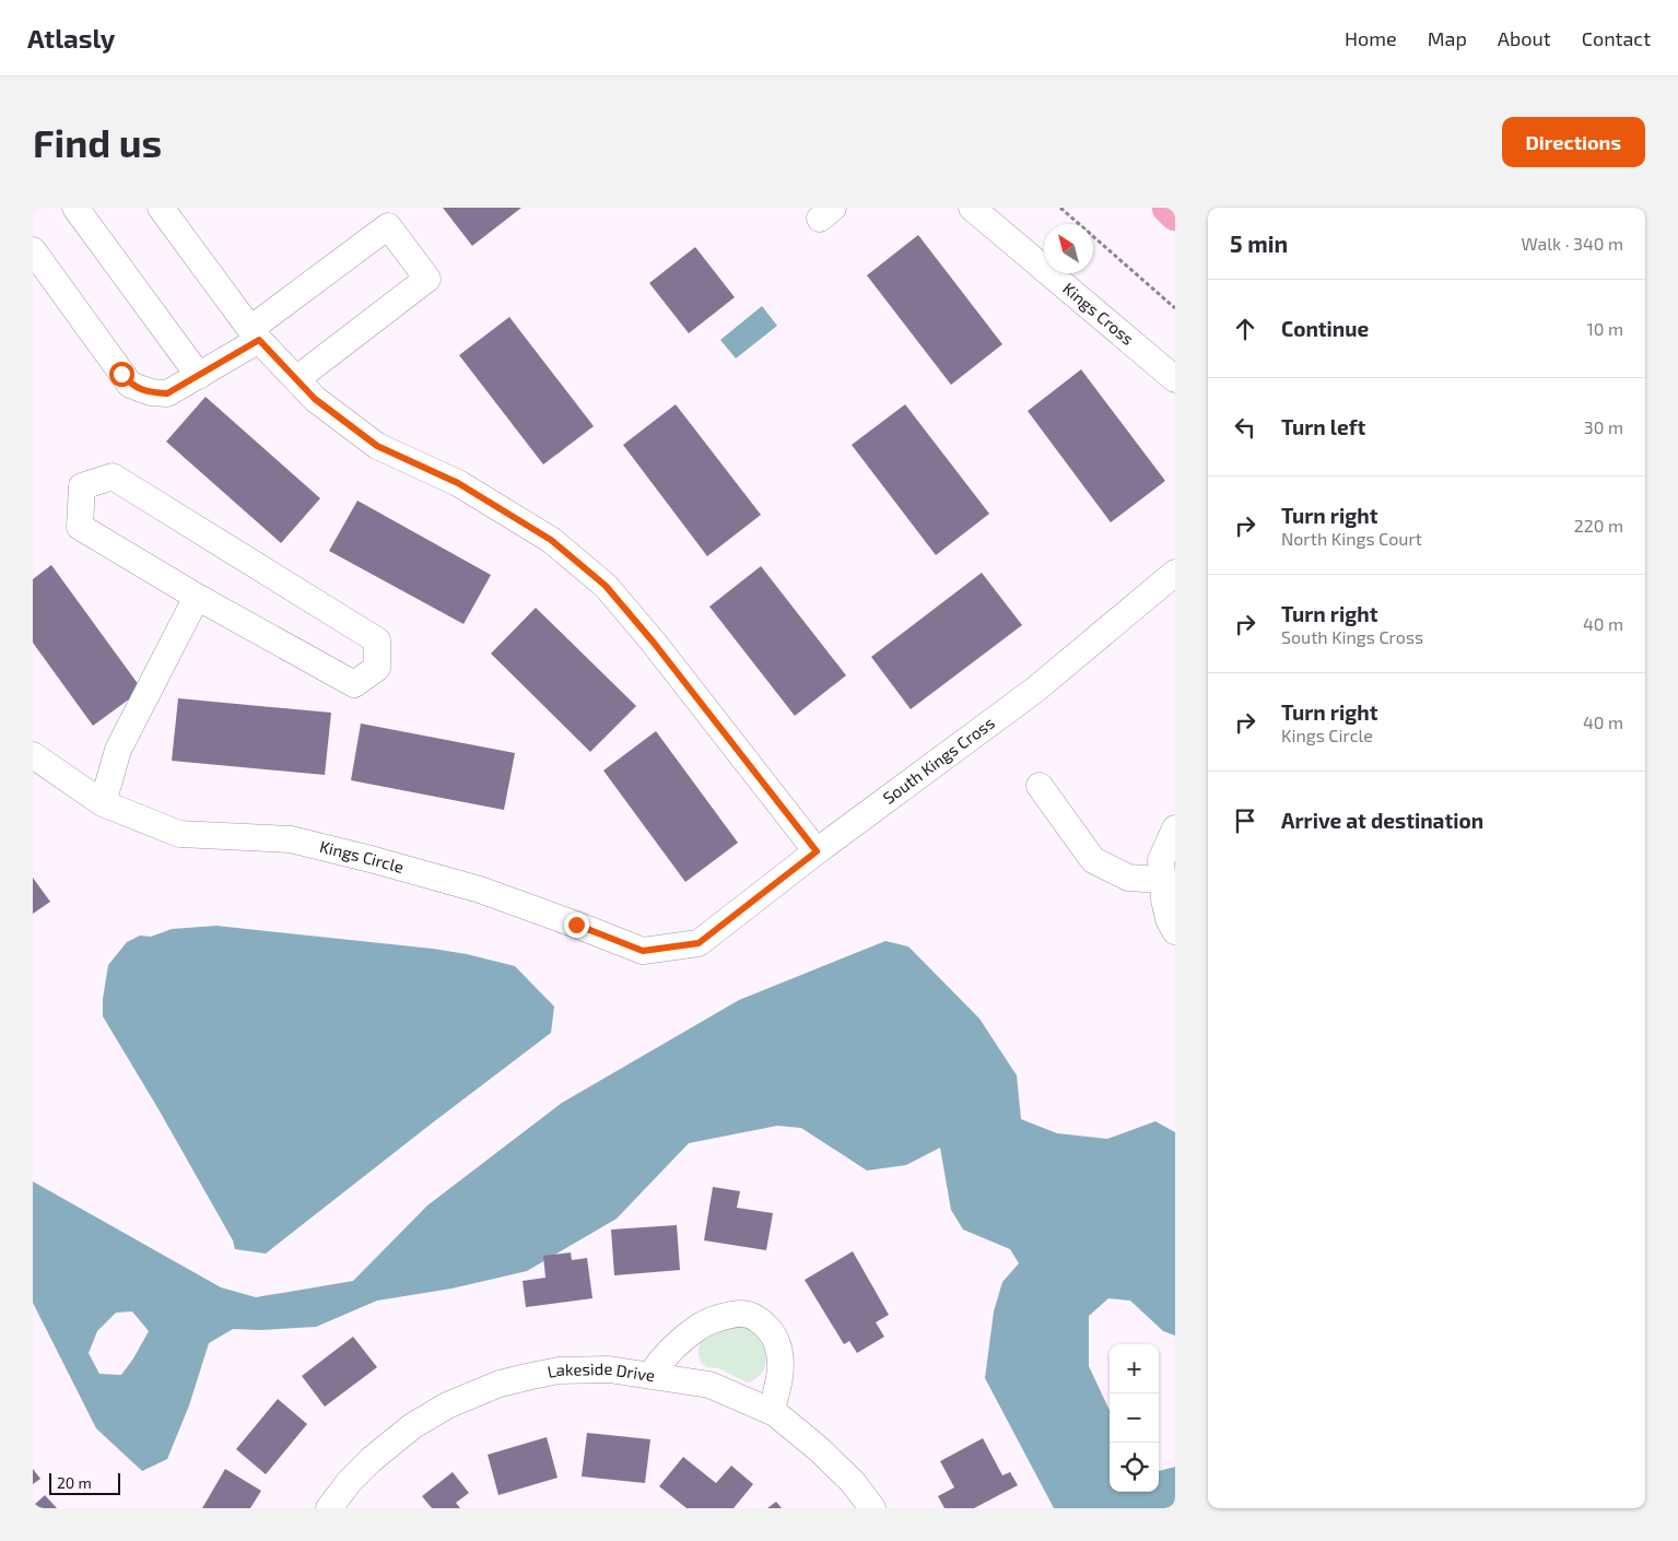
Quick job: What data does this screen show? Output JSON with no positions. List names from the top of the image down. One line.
{"streets":{"street":["Kings Cross","South Kings Cross","Kings Circle","Lakeside Drive"]},"crossings":[["South Kings Cross","Kings Circle"]],"scale_bar":"20 m","north":"top left","page":{"header":"Atlasly","nav":["Home","Map","About","Contact"],"buttons":"Directions","title":"Find us","heading":["5 min","Walk · 340 m"],"list":[["Continue","10 m"],["Turn left","30 m"],["Turn right","North Kings Court","220 m"],["Turn right","South Kings Cross","40 m"],["Turn right","Kings Circle","40 m"],"Arrive at destination"],"map_buttons":["+","−"],"scale":"20 m"}}
